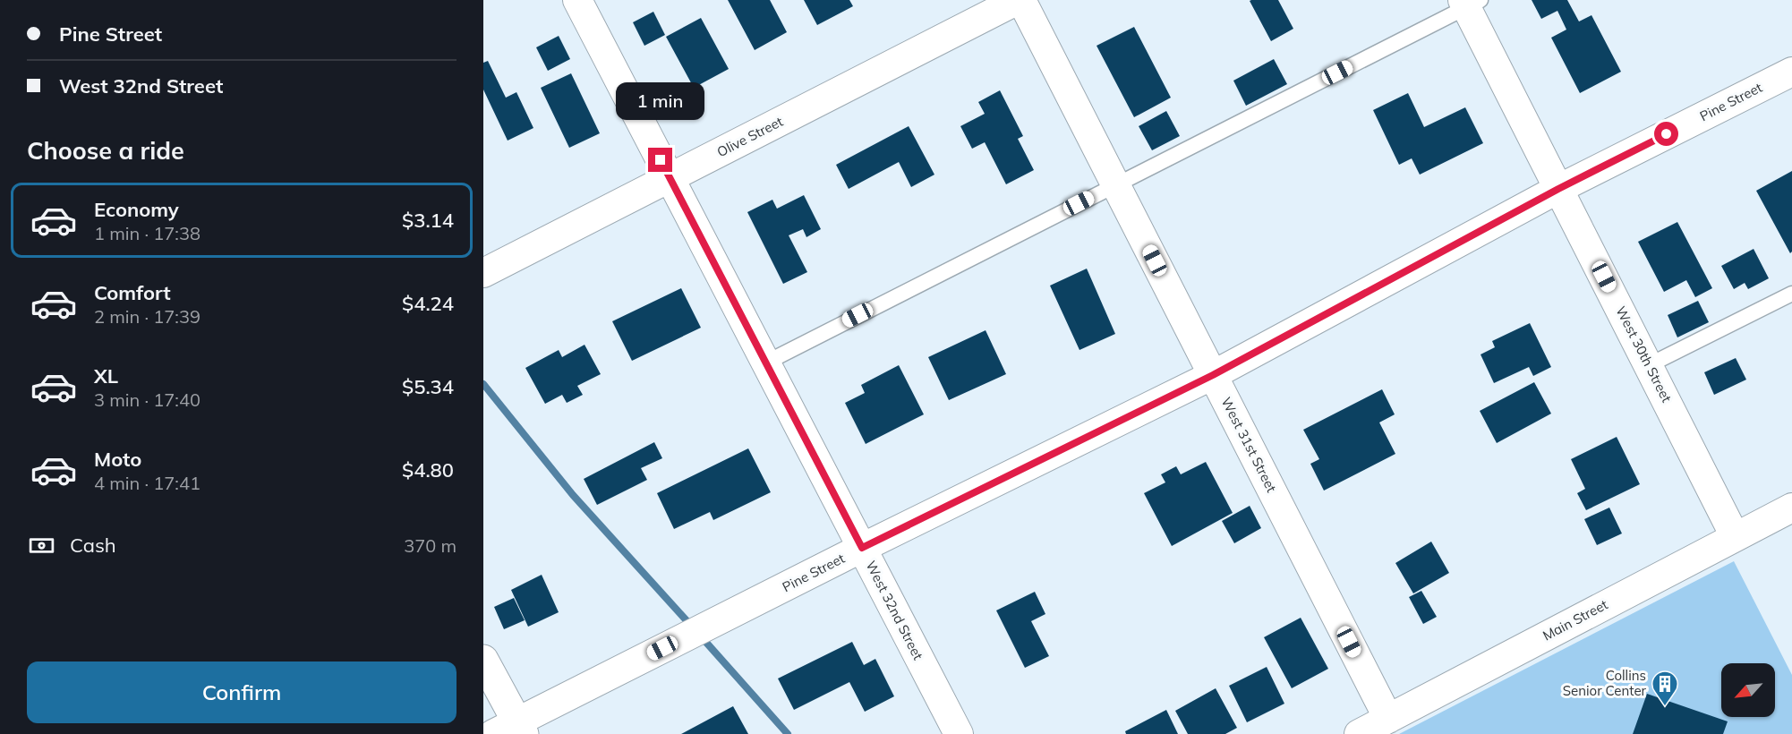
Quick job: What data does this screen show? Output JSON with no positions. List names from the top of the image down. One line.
{"streets":{"street":["Pine Street","Olive Street","West 30th Street","West 31st Street","West 32nd Street","Main Street"]},"crossings":[["Pine Street","West 30th Street"],["Pine Street","West 31st Street"],["Pine Street","West 32nd Street"],["Olive Street","West 32nd Street"],["West 30th Street","Main Street"],["West 31st Street","Main Street"]],"places":{"building":["Collins Senior Center"]},"north":"bottom left","page":{"banner":["Pine Street","West 32nd Street"],"bubble":"1 min","heading":"Choose a ride","list":[{"name":"Economy","note":"1 min · 17:38","value":"$3.14"},{"name":"Comfort","note":"2 min · 17:39","value":"$4.24"},{"name":"XL","note":"3 min · 17:40","value":"$5.34"},{"name":"Moto","note":"4 min · 17:41","value":"$4.80"}],"pay":["Cash","370 m"],"buttons":"Confirm"}}
